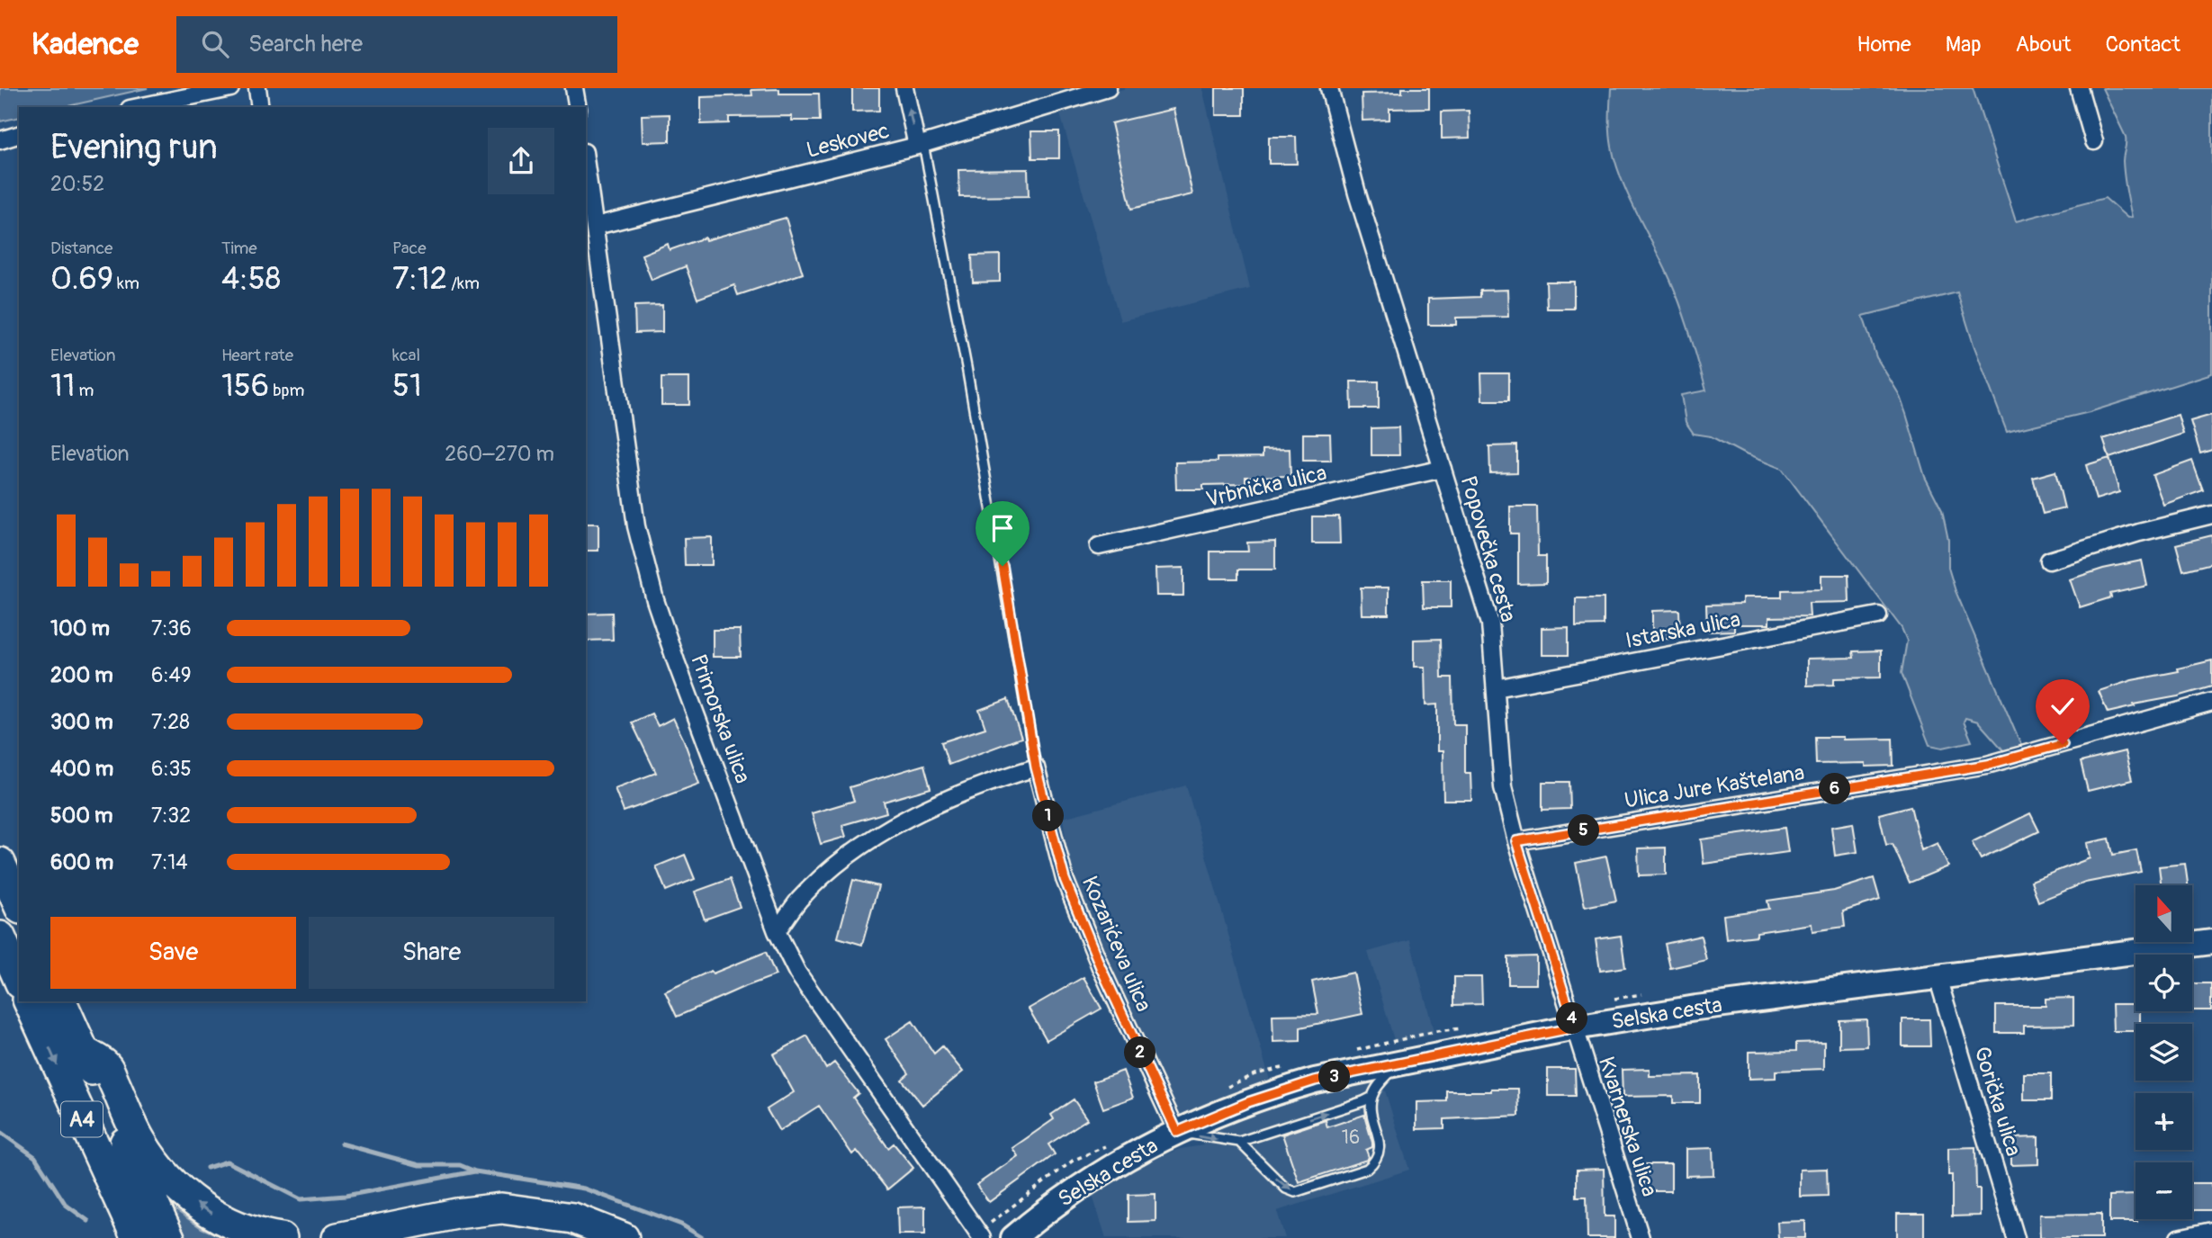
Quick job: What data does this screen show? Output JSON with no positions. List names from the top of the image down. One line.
{"streets":{"highway":["A4"],"main road":["Selska cesta"],"street":["Leskovec","Vrbnička ulica","Popovečka cesta","Istarska ulica","Primorska ulica","Ulica Jure Kaštelana","Kozarićeva ulica","Gorička ulica","Kvarnerska ulica"]},"crossings":[["Leskovec","Primorska ulica"],["Vrbnička ulica","Popovečka cesta"],["Popovečka cesta","Istarska ulica"],["Popovečka cesta","Ulica Jure Kaštelana"],["Popovečka cesta","Selska cesta"],["Popovečka cesta","Kvarnerska ulica"],["Kozarićeva ulica","Selska cesta"],["Selska cesta","Gorička ulica"],["Selska cesta","Kvarnerska ulica"]],"house_numbers":["16"],"north":"top","page":{"header":"Kadence","search":"Search here","nav":["Home","Map","About","Contact"],"heading":["Evening run","20:52"],"stats":[["Distance","0.69 km"],["Time","4:58"],["Pace","7:12 /km"],["Elevation","11 m"],["Heart rate","156 bpm"],["kcal","51"]],"chart":["Elevation","260–270 m"],"list":[{"name":"100 m","note":"7:36"},{"name":"200 m","note":"6:49"},{"name":"300 m","note":"7:28"},{"name":"400 m","note":"6:35"},{"name":"500 m","note":"7:32"},{"name":"600 m","note":"7:14"}],"pins":["6","1","5","4","2","3"],"map_buttons":["+","−"],"buttons":["Save","Share"]}}
